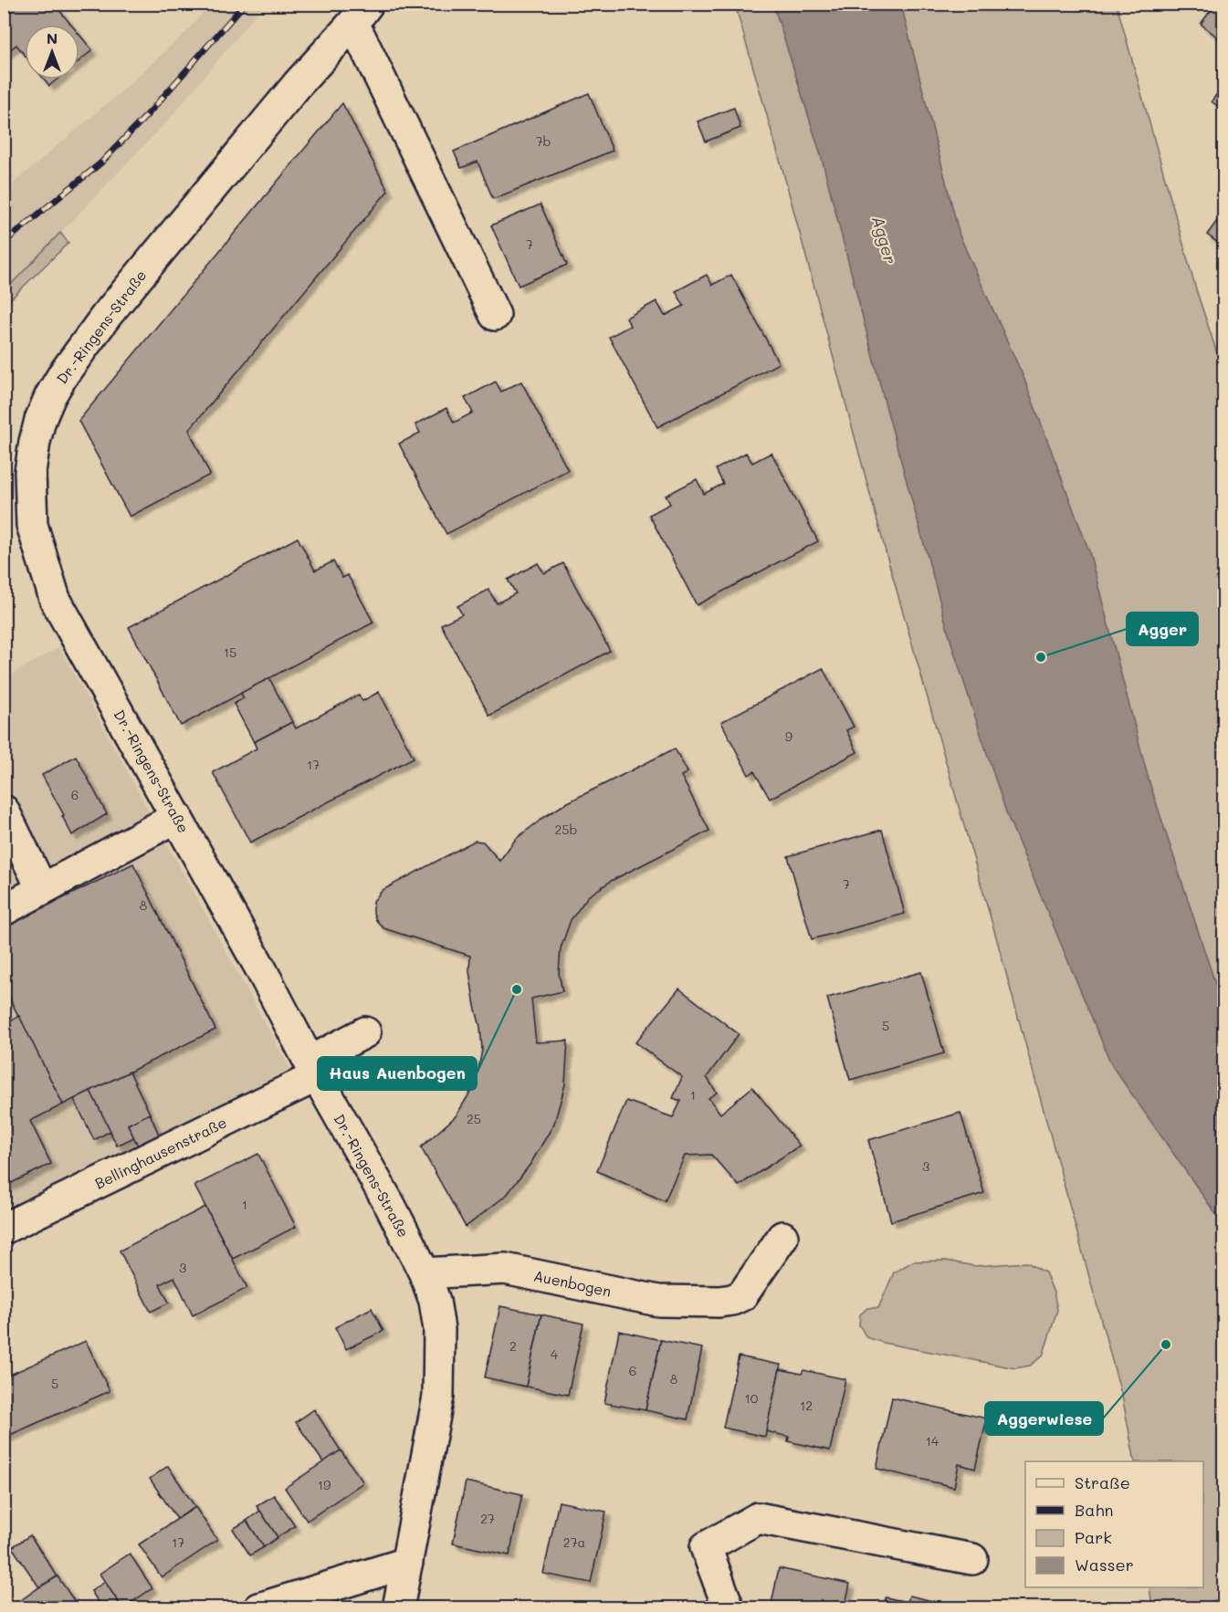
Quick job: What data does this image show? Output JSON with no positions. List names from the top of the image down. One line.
{"streets":{"street":["Dr.-Ringens-Straße","Bellinghausenstraße","Auenbogen"]},"crossings":[["Dr.-Ringens-Straße","Bellinghausenstraße"],["Dr.-Ringens-Straße","Auenbogen"]],"water":["Agger"],"places":["Agger","Haus Auenbogen","Aggerwiese"],"house_numbers":["7b","7","15","9","17","6","25b","7","8","5","1","25","3","1","3","2","4","6","8","5","10","12","14","19","27","17","27a"],"legend":["Straße","Bahn","Park","Wasser"],"north":"top"}
